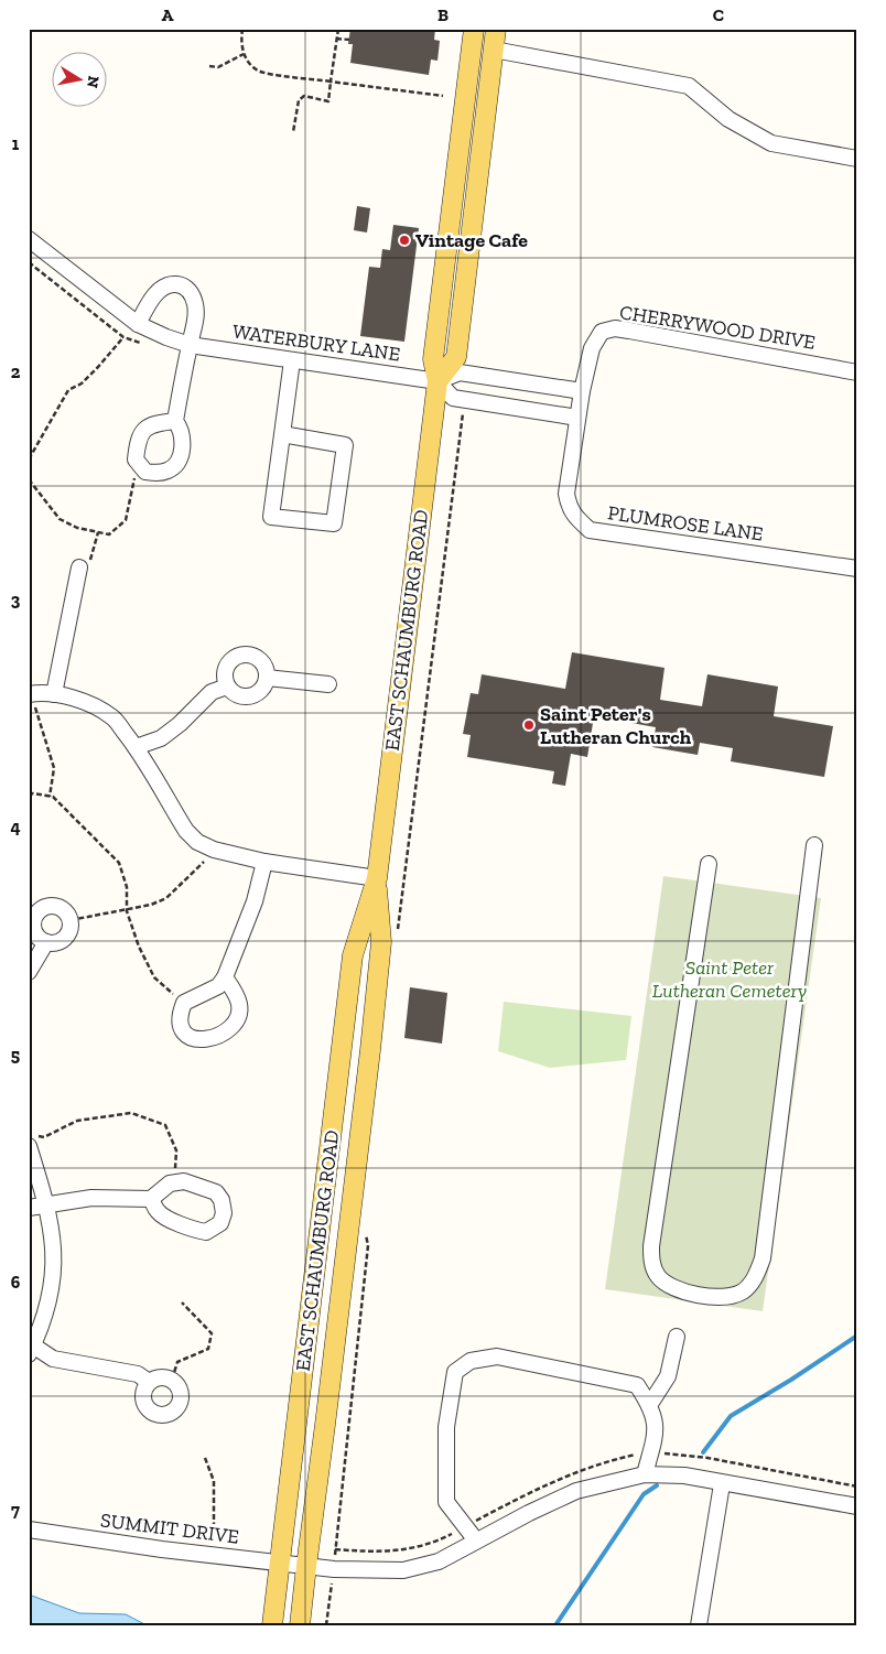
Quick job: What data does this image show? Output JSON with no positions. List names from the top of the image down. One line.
{"streets":{"main road":["EAST SCHAUMBURG ROAD"],"street":["CHERRYWOOD DRIVE","WATERBURY LANE","PLUMROSE LANE","SUMMIT DRIVE"]},"crossings":[["CHERRYWOOD DRIVE","WATERBURY LANE"],["CHERRYWOOD DRIVE","PLUMROSE LANE"],["WATERBURY LANE","PLUMROSE LANE"],["WATERBURY LANE","EAST SCHAUMBURG ROAD"],["EAST SCHAUMBURG ROAD","SUMMIT DRIVE"]],"parks":["Saint Peter Lutheran Cemetery"],"places":["Vintage Cafe","Saint Peter's Lutheran Church"],"north":"right","grid":{"columns":["A","B","C"],"rows":["1","2","3","4","5","6","7"]}}
